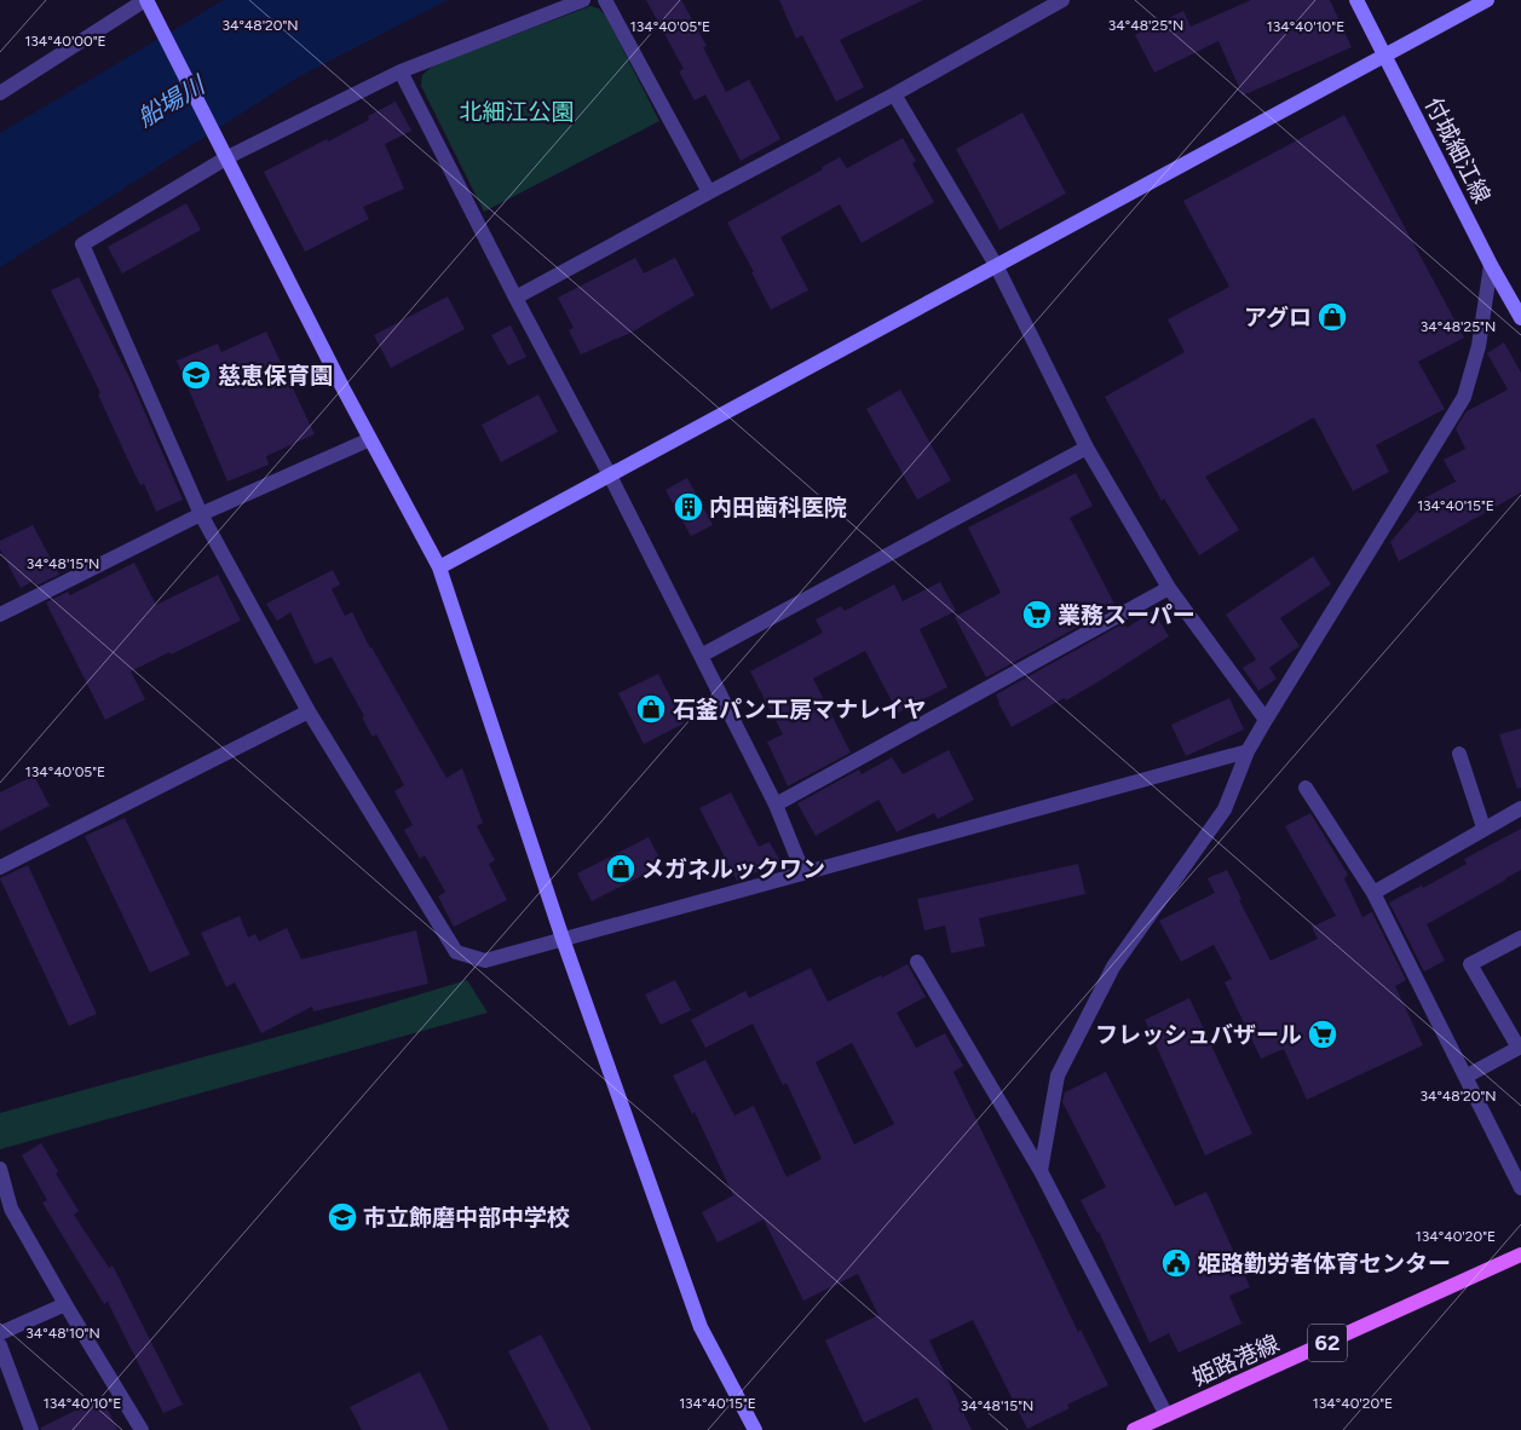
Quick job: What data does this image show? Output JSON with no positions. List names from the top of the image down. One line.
{"streets":{"main road":["62","姫路港線"],"street":["付城細江線"]},"water":["船場川"],"parks":["北細江公園"],"places":{"shop":["アグロ","石釜パン工房マナレイヤ","メガネルックワン"],"school or university":["慈恵保育園","市立飾磨中部中学校"],"building":["内田歯科医院"],"supermarket":["業務スーパー","フレッシュバザール"],"public building":["姫路勤労者体育センター"]},"coordinates":["34°48'20\"N","34°48'25\"N","134°40'05\"E","134°40'10\"E","134°40'00\"E","134°40'15\"E","34°48'15\"N","134°40'20\"E","34°48'10\"N"]}
